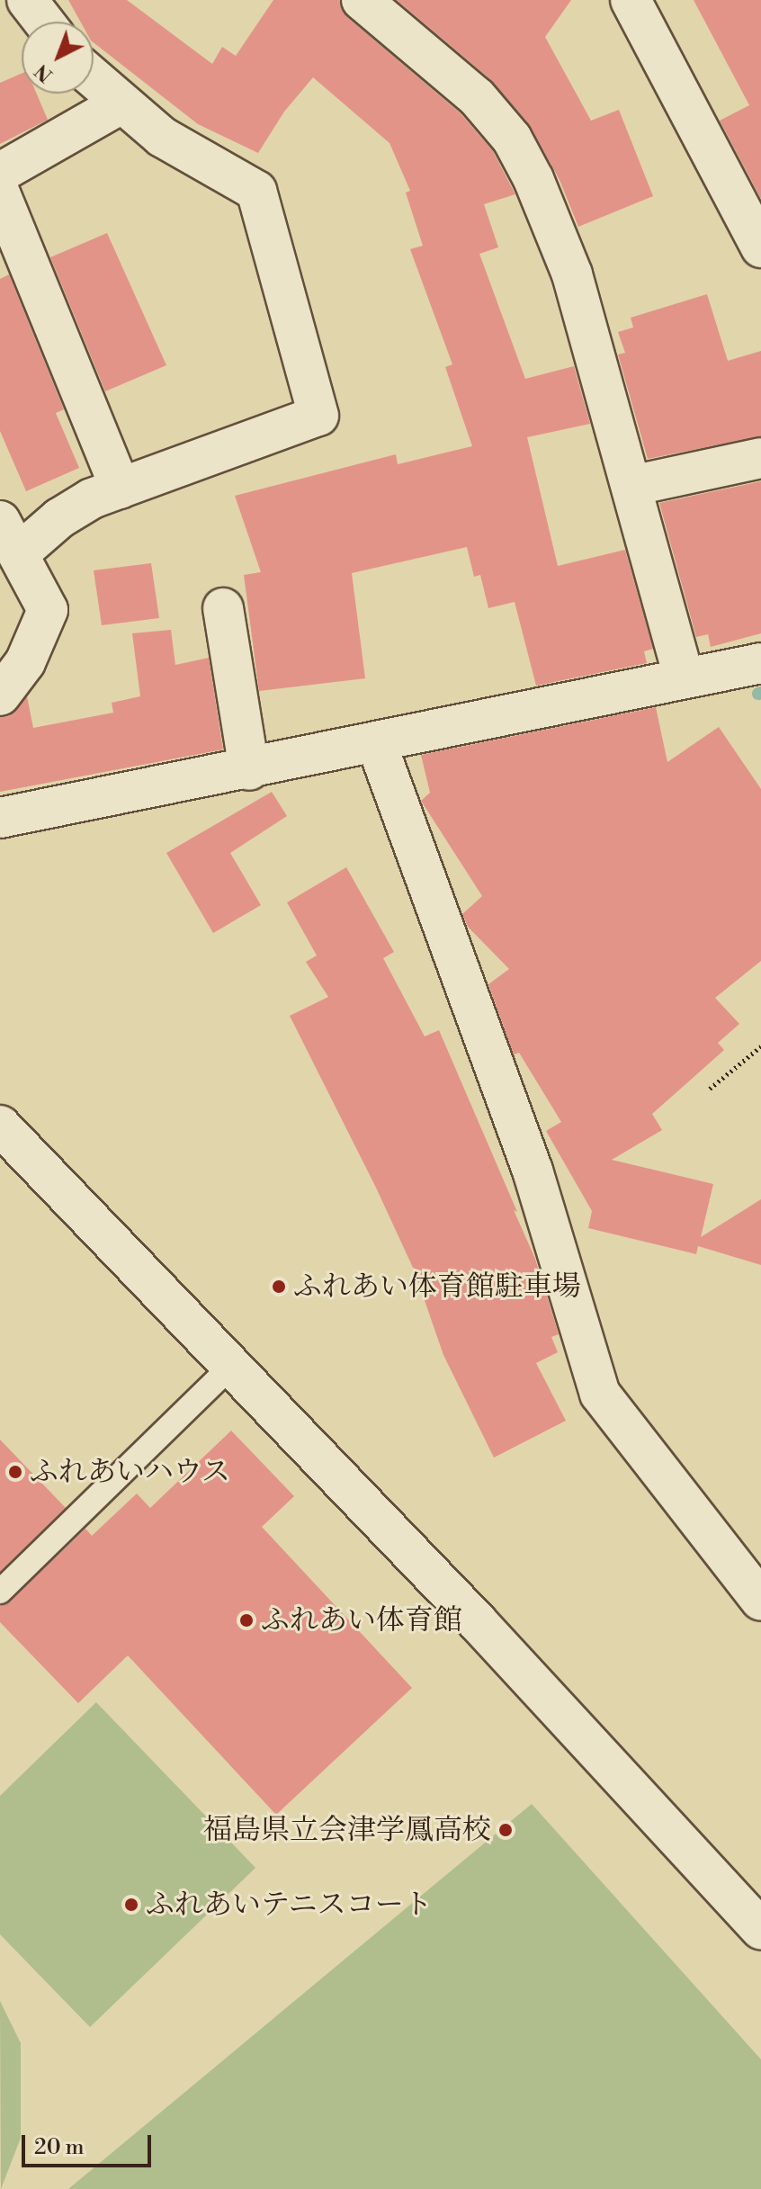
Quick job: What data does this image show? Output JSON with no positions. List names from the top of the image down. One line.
{"places":["ふれあい体育館駐車場","ふれあいハウス","ふれあい体育館","福島県立会津学鳳高校","ふれあいテニスコート"],"scale_bar":"20 m","north":"bottom left"}
